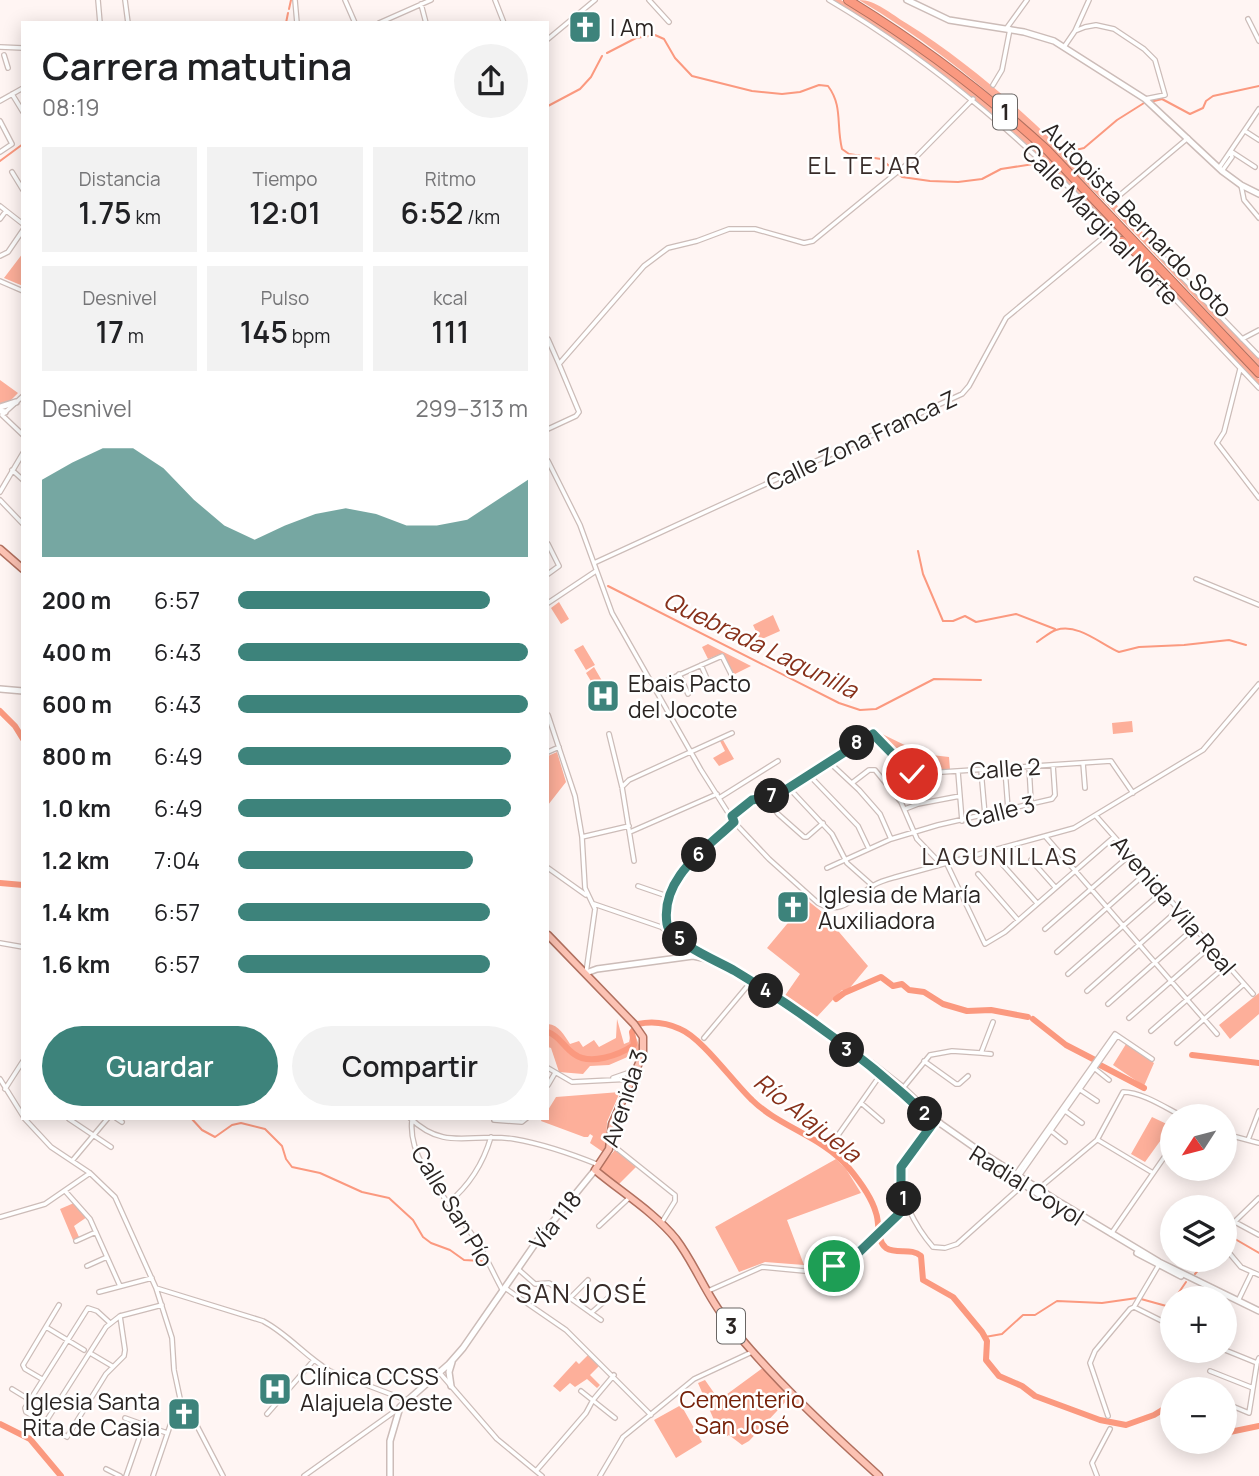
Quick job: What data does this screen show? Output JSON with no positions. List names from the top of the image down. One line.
{"streets":{"highway":["1","Autopista Bernardo Soto"],"main road":["Avenida 3","3"],"street":["Calle Marginal Norte","Calle Zona Franca Z","Calle 2","Calle 3","Avenida Vila Real","Radial Coyol","Calle San Pío","Vía 118"]},"crossings":[["Calle Marginal Norte","Calle Zona Franca Z"],["Calle 2","Calle 3"],["Avenida 3","Radial Coyol"],["Avenida 3","Vía 118"],["Avenida 3","3"],["Calle San Pío","Vía 118"],["Vía 118","3"]],"districts":["EL TEJAR","LAGUNILLAS","SAN JOSÉ"],"water":["Quebrada Lagunilla","Río Alajuela"],"parks":["Cementerio San José"],"places":{"church":["I Am","Iglesia de María Auxiliadora","Iglesia Santa Rita de Casia"],"hospital":["Ebais Pacto del Jocote","Clínica CCSS Alajuela Oeste"]},"north":"bottom left","page":{"heading":["Carrera matutina","08:19"],"stats":[["Distancia","1.75 km"],["Tiempo","12:01"],["Ritmo","6:52 /km"],["Desnivel","17 m"],["Pulso","145 bpm"],["kcal","111"]],"chart":["Desnivel","299–313 m"],"list":[{"name":"200 m","note":"6:57"},{"name":"400 m","note":"6:43"},{"name":"600 m","note":"6:43"},{"name":"800 m","note":"6:49"},{"name":"1.0 km","note":"6:49"},{"name":"1.2 km","note":"7:04"},{"name":"1.4 km","note":"6:57"},{"name":"1.6 km","note":"6:57"}],"pins":["8","7","6","5","4","3","2","1"],"buttons":["Guardar","Compartir"],"map_buttons":["+","−"]}}
